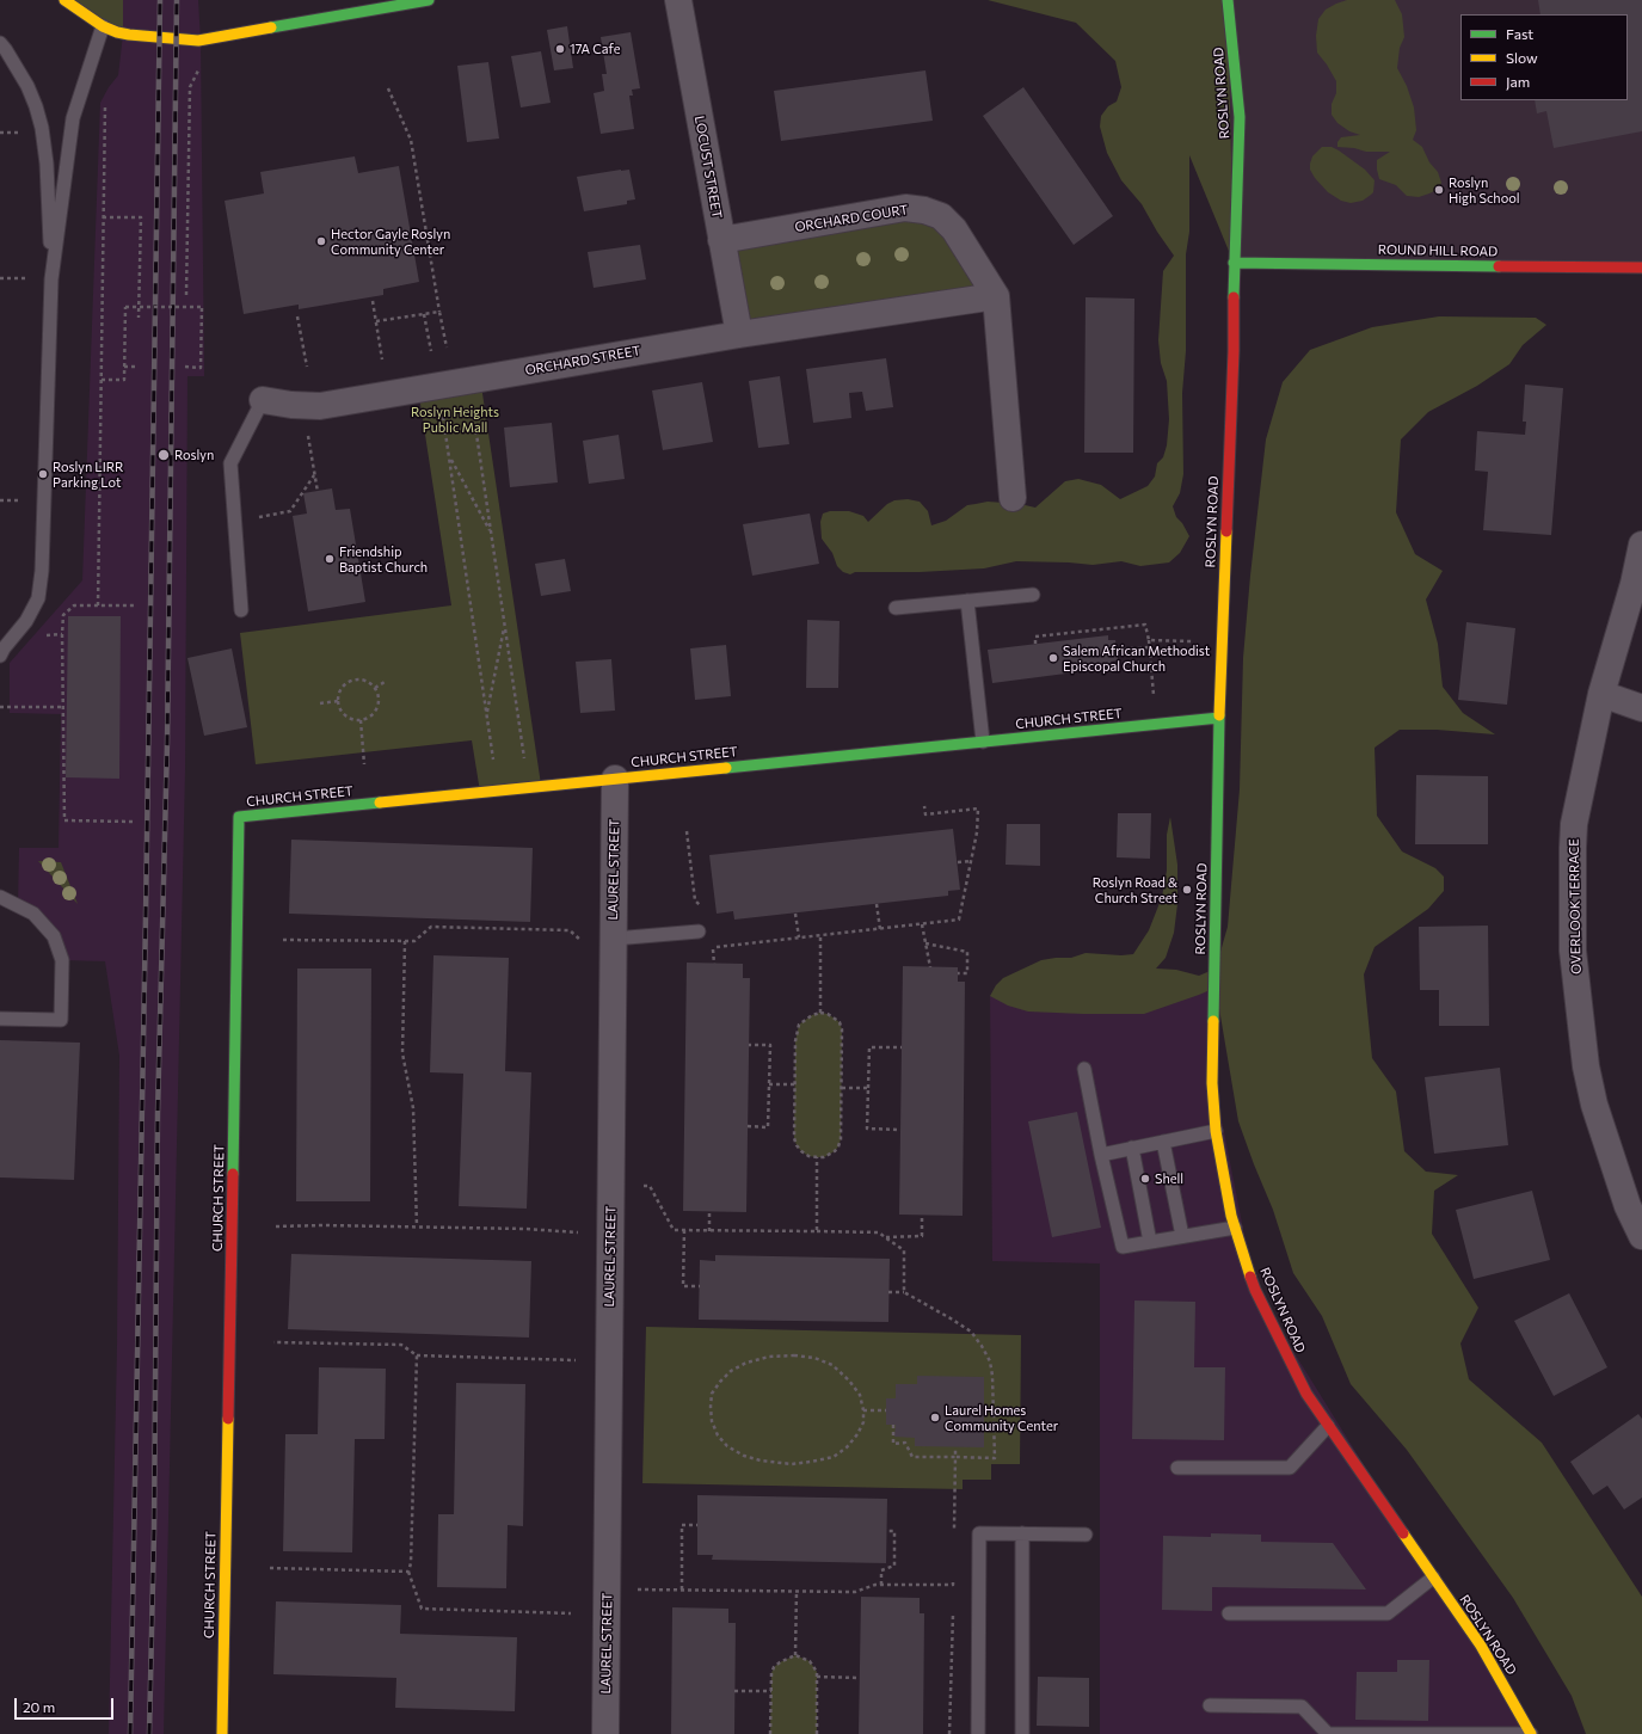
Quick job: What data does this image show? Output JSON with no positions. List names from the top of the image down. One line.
{"streets":{"street":["ROSLYN ROAD","LOCUST STREET","ORCHARD COURT","ROUND HILL ROAD","ORCHARD STREET","CHURCH STREET","LAUREL STREET","OVERLOOK TERRACE"]},"crossings":[["ROSLYN ROAD","ROUND HILL ROAD"],["ROSLYN ROAD","CHURCH STREET"],["LOCUST STREET","ORCHARD COURT"],["LOCUST STREET","ORCHARD STREET"],["ORCHARD COURT","ORCHARD STREET"],["CHURCH STREET","LAUREL STREET"]],"parks":["Roslyn Heights Public Mall"],"places":["17A Cafe","Roslyn High School","Hector Gayle Roslyn Community Center","Roslyn","Roslyn LIRR Parking Lot","Friendship Baptist Church","Salem African Methodist Episcopal Church","Roslyn Road & Church Street","Shell","Laurel Homes Community Center"],"legend":["Fast","Slow","Jam"],"scale_bar":"20 m"}
